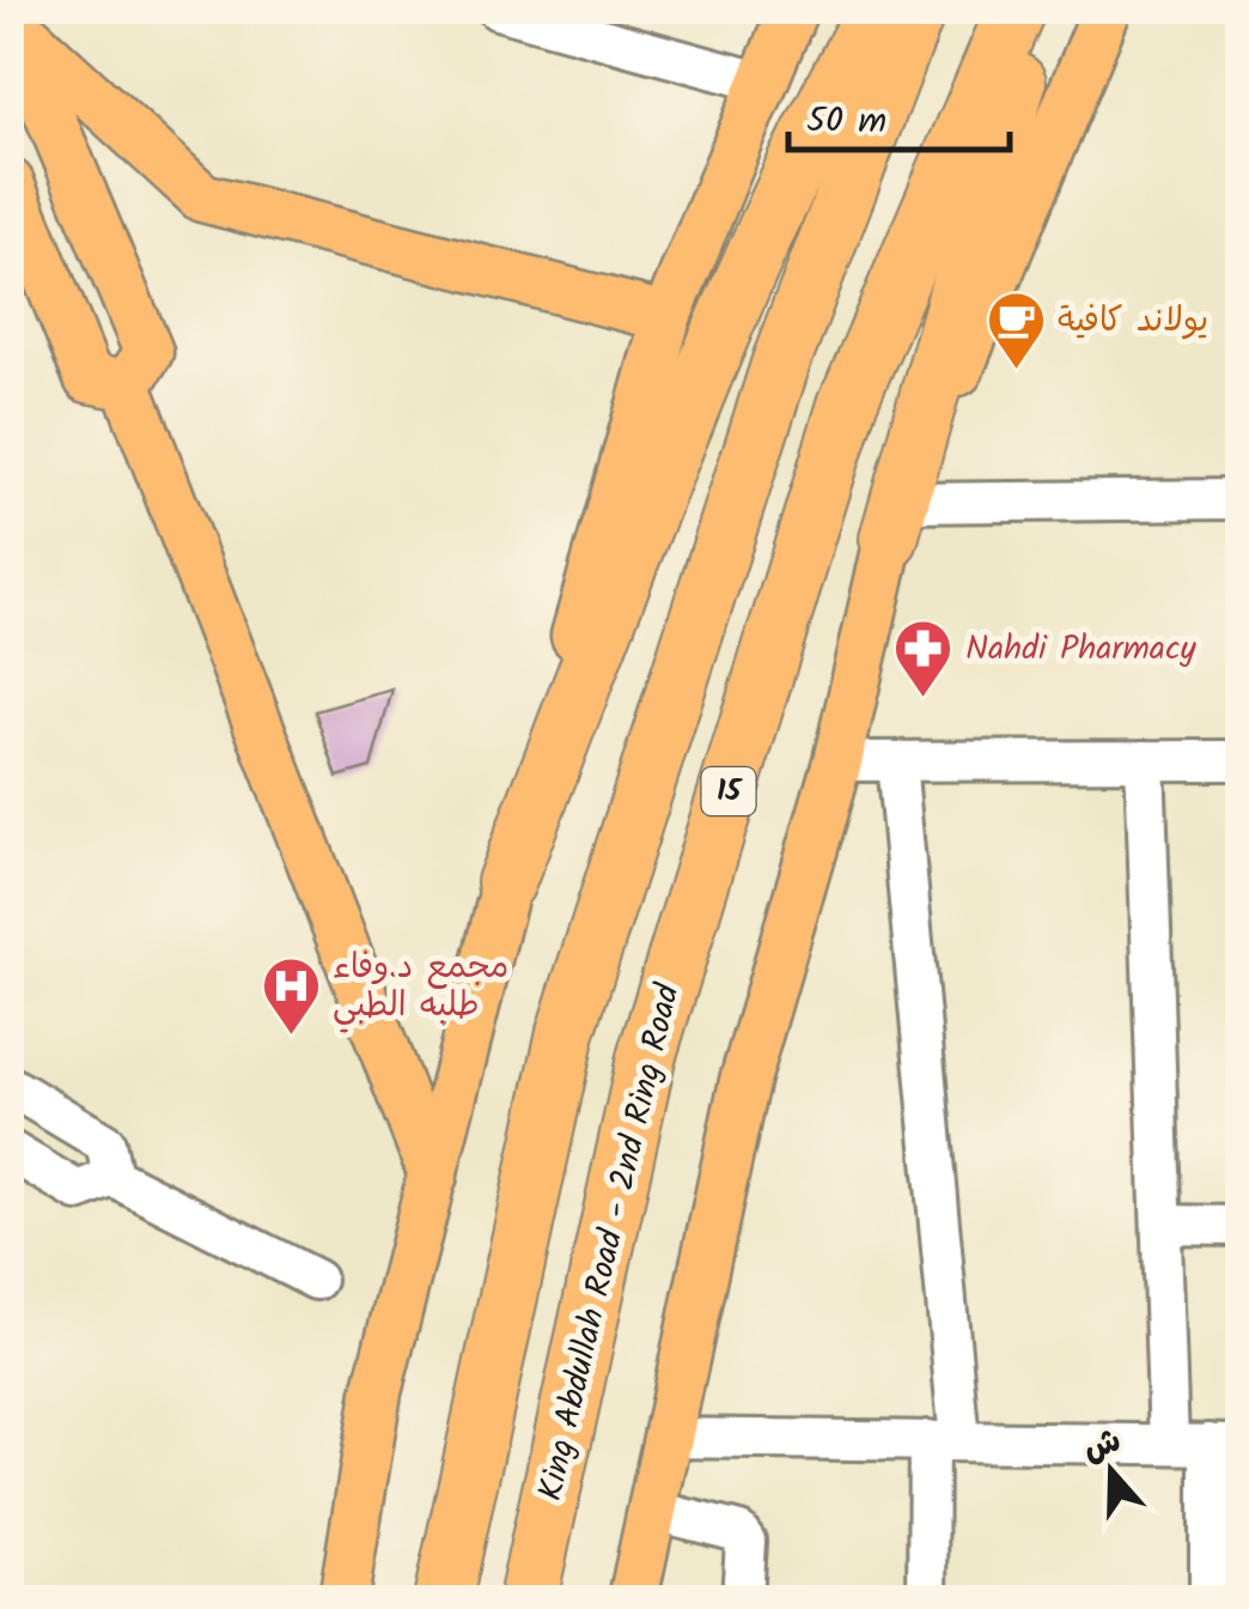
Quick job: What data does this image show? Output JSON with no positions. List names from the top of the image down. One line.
{"streets":{"highway":["15","King Abdullah Road - 2nd Ring Road"]},"places":{"cafe":["يولاند كافية"],"pharmacy":["Nahdi Pharmacy"],"hospital":["مجمع د.وفاء طلبه الطبي"]},"scale_bar":"50 m","north":"top"}
